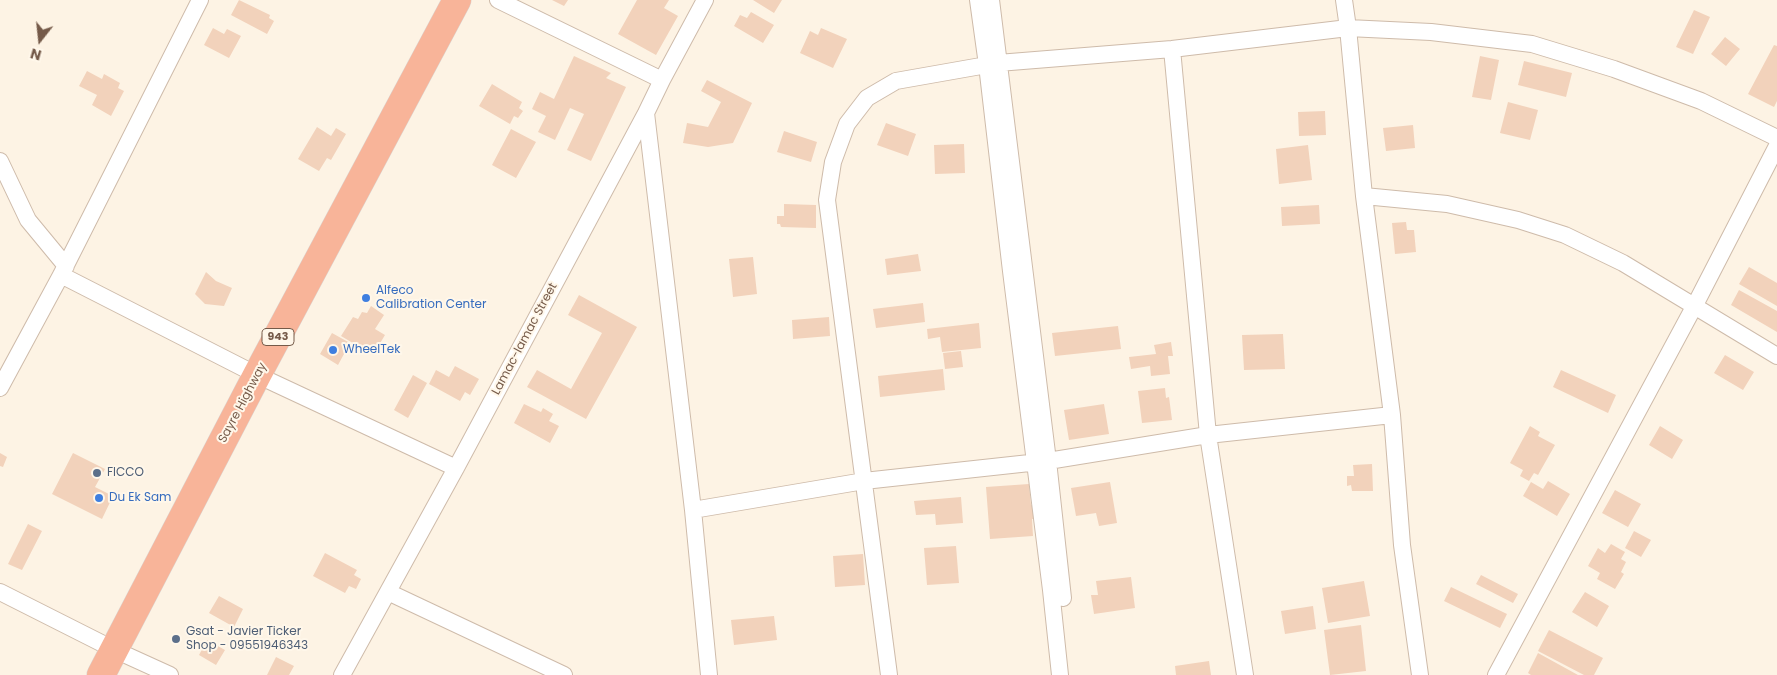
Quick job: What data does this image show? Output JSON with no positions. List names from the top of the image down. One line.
{"streets":{"highway":["943","Sayre Highway"],"street":["Lamac-lamac Street"]},"places":["Alfeco Calibration Center","WheelTek","FICCO","Du Ek Sam","Gsat - Javier Ticker Shop - 09551946343"],"north":"bottom"}
